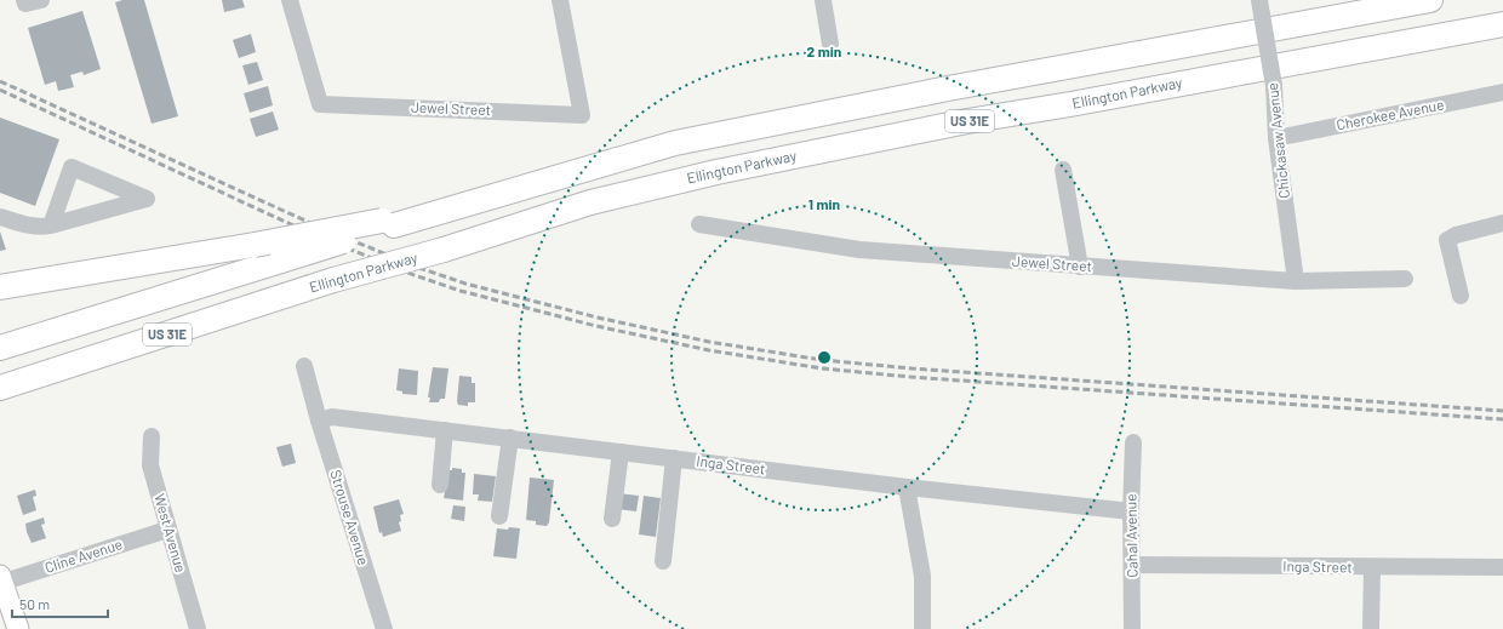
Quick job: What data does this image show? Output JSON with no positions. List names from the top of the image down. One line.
{"streets":{"highway":["Ellington Parkway","US 31E"],"street":["Jewel Street","Cherokee Avenue","Chickasaw Avenue","Inga Street","Strouse Avenue","West Avenue","Cahal Avenue","Cline Avenue"]},"crossings":[["Jewel Street","Chickasaw Avenue"],["Cherokee Avenue","Chickasaw Avenue"],["Inga Street","Strouse Avenue"],["Inga Street","Cahal Avenue"],["West Avenue","Cline Avenue"]],"scale_bar":"50 m","rings":["2 min","1 min"]}
